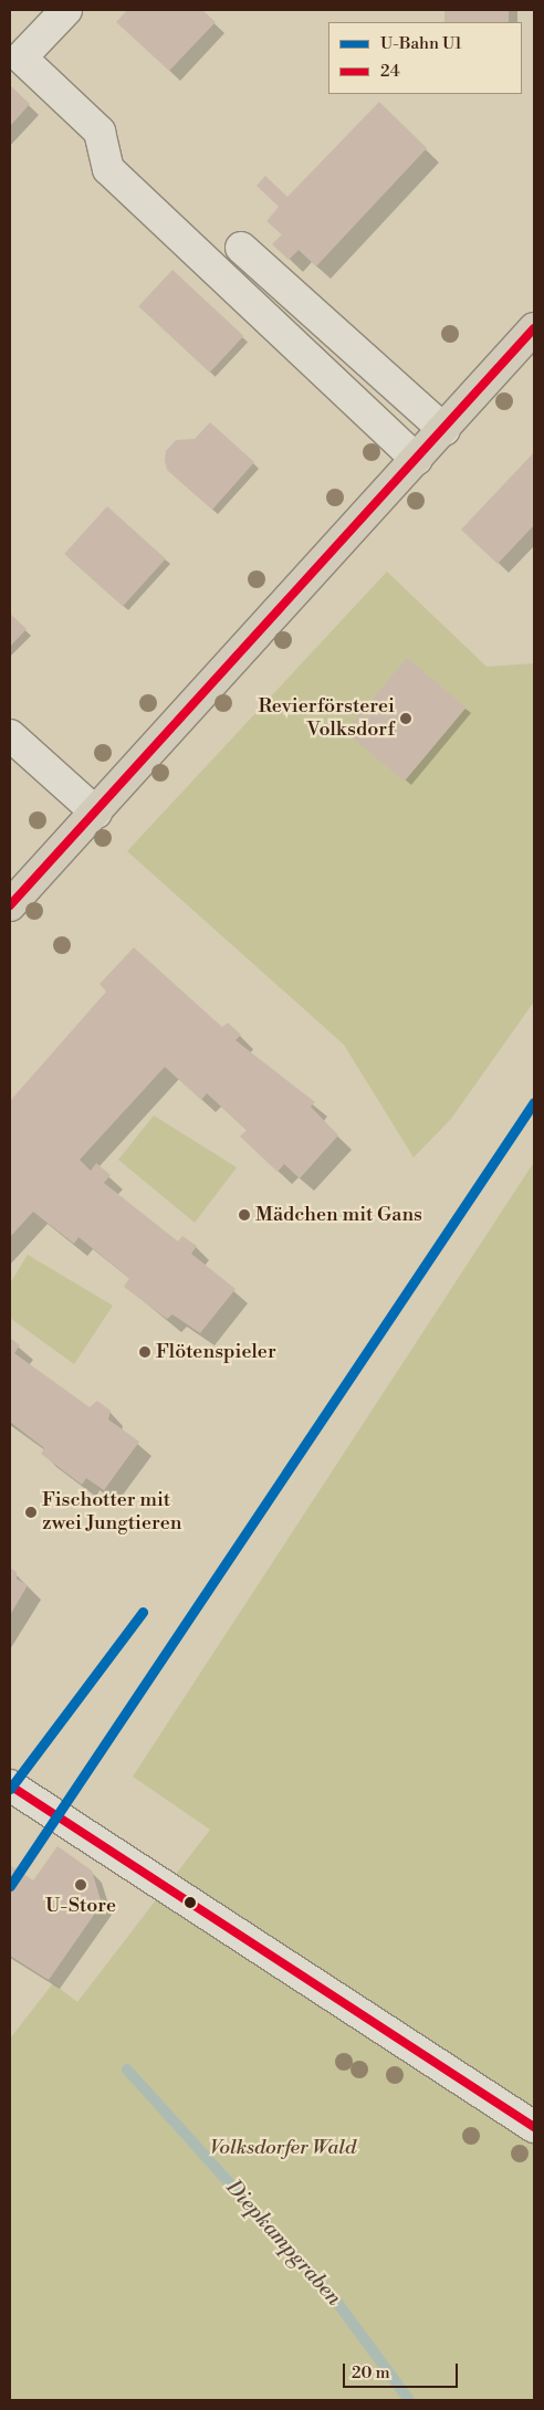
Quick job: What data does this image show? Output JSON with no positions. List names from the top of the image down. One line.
{"water":["Diepkampgraben"],"parks":["Volksdorfer Wald"],"places":["Revierförsterei Volksdorf","Mädchen mit Gans","Flötenspieler","Fischotter mit zwei Jungtieren","U-Store"],"lines":["transit line 24","metro line U1"],"legend":["U-Bahn U1","24"],"scale_bar":"20 m"}
